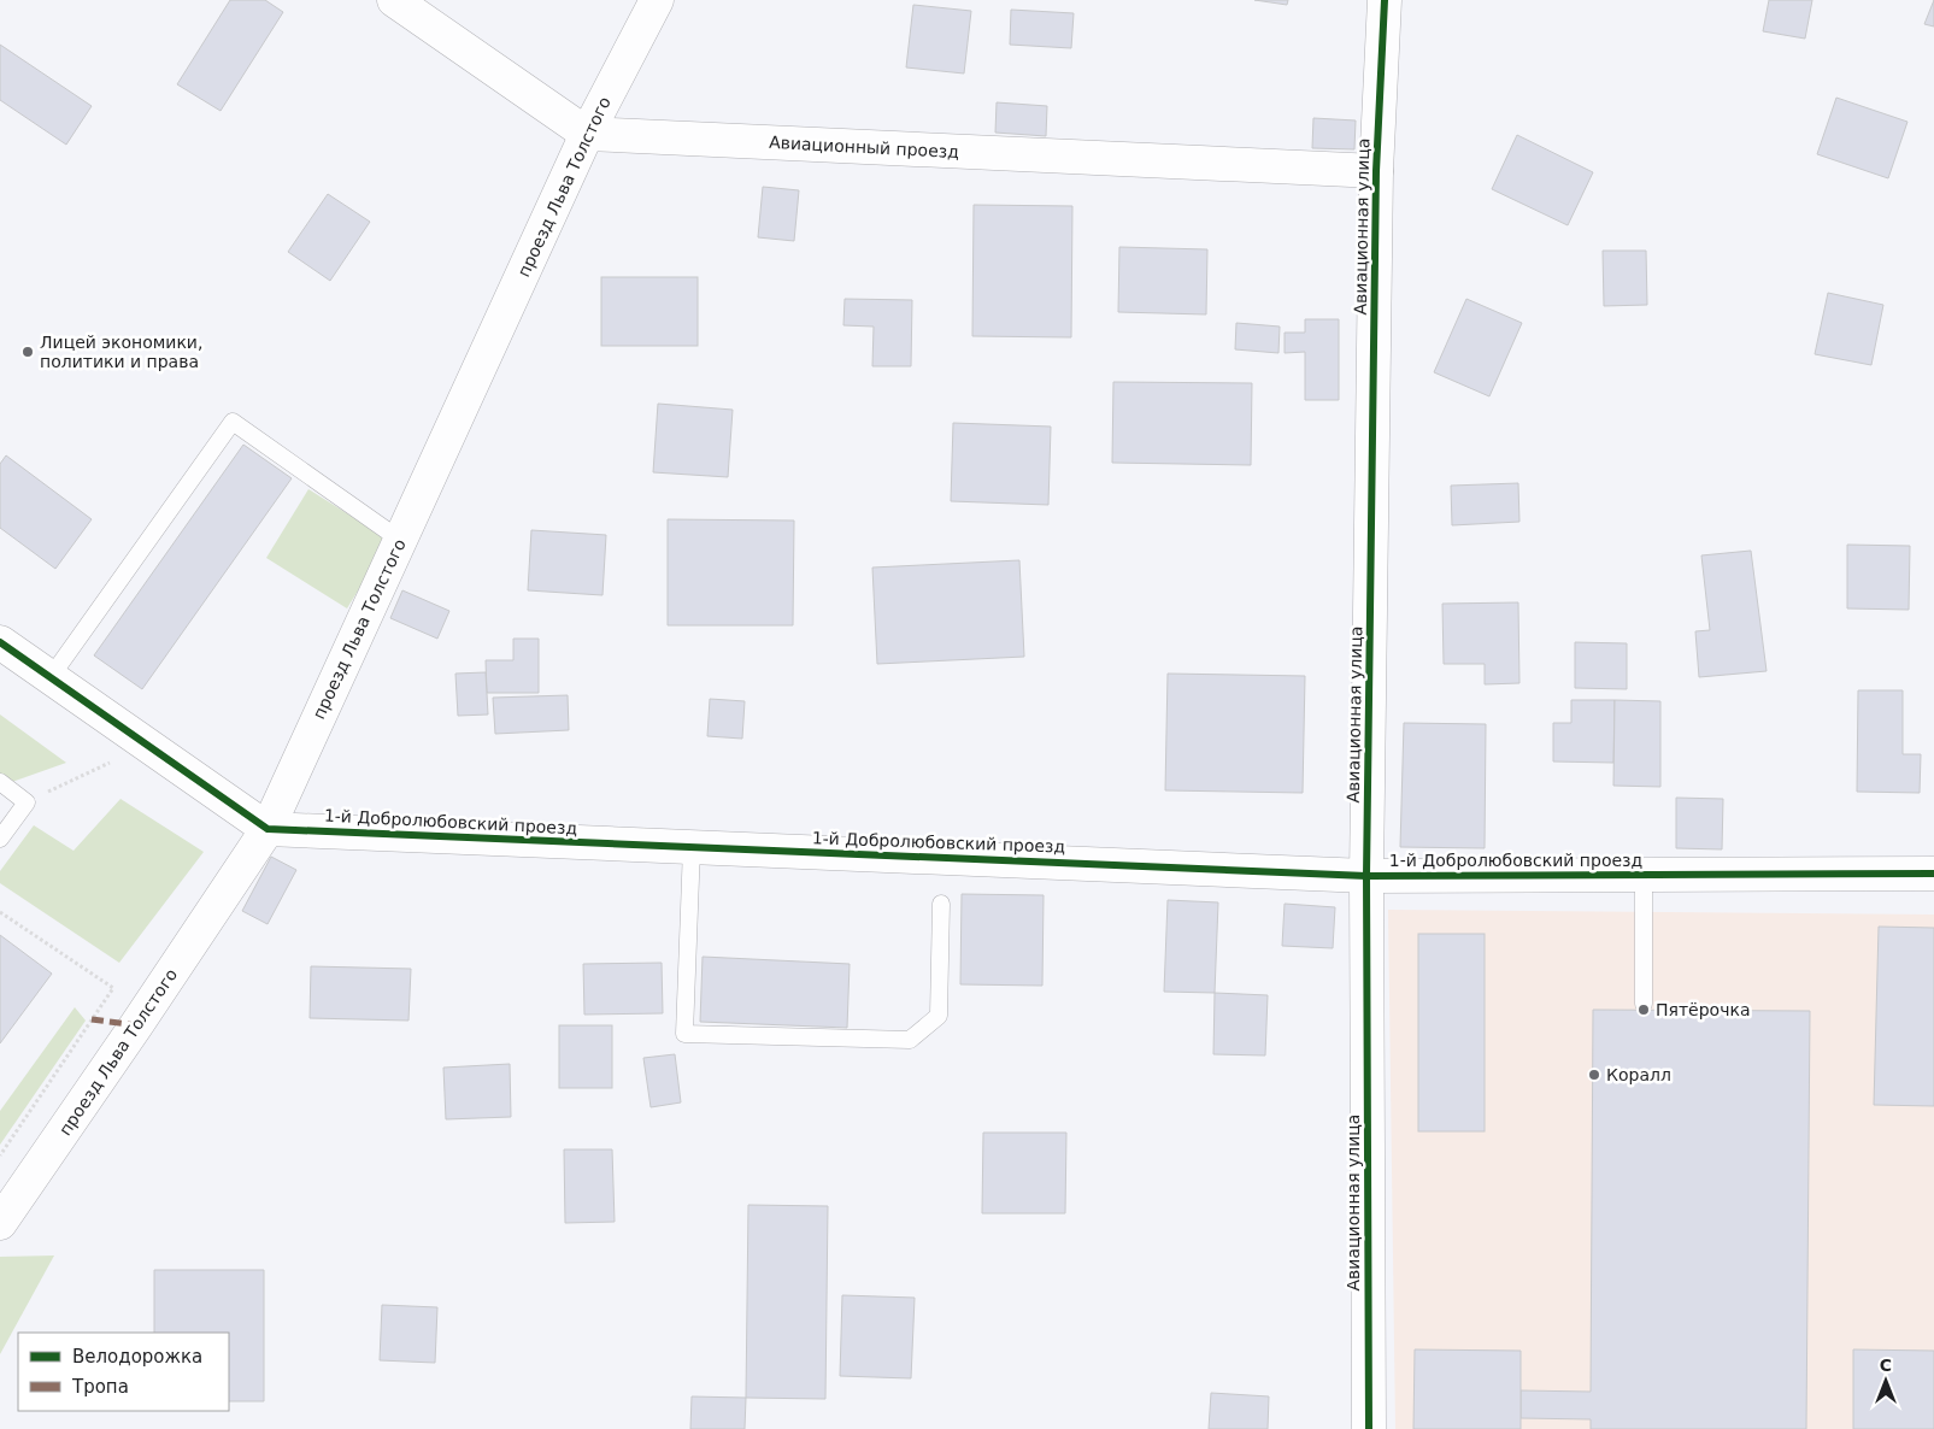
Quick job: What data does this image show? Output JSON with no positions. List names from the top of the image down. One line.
{"streets":{"street":["Авиационный проезд","проезд Льва Толстого","Авиационная улица","1-й Добролюбовский проезд"]},"crossings":[["Авиационный проезд","проезд Льва Толстого"],["Авиационный проезд","Авиационная улица"],["проезд Льва Толстого","1-й Добролюбовский проезд"],["Авиационная улица","1-й Добролюбовский проезд"]],"places":["Лицей экономики, политики и права","Пятёрочка","Коралл"],"legend":["Велодорожка","Тропа"],"north":"top"}
